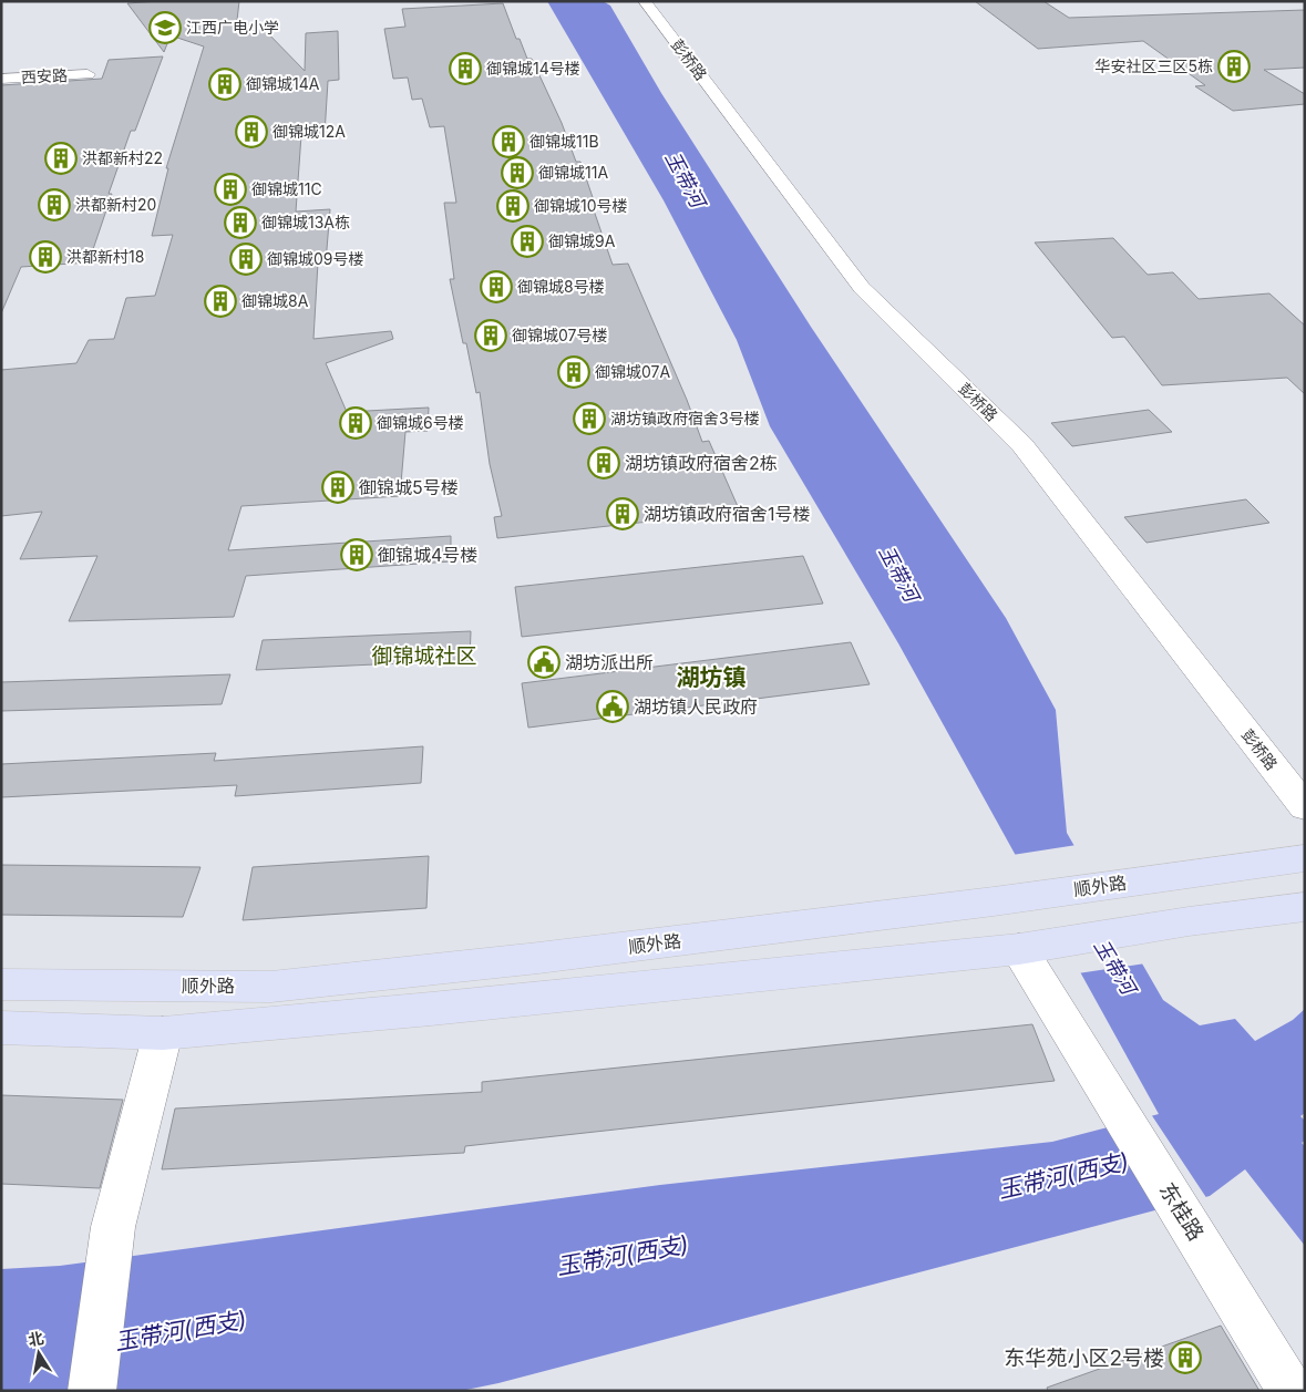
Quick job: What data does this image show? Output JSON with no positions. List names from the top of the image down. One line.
{"streets":{"main road":["顺外路"],"street":["彭桥路","西安路","东桂路"]},"districts":["御锦城社区","湖坊镇"],"water":["玉带河","玉带河(西支)"],"places":{"school or university":["江西广电小学"],"building":["华安社区三区5栋","御锦城14号楼","御锦城14A","御锦城12A","御锦城11B","洪都新村22","御锦城11A","御锦城11C","洪都新村20","御锦城10号楼","御锦城13A栋","御锦城9A","洪都新村18","御锦城09号楼","御锦城8号楼","御锦城8A","御锦城07号楼","御锦城07A","湖坊镇政府宿舍3号楼","御锦城6号楼","湖坊镇政府宿舍2栋","御锦城5号楼","湖坊镇政府宿舍1号楼","御锦城4号楼","东华苑小区2号楼"],"public building":["湖坊派出所","湖坊镇人民政府"]},"north":"top"}
